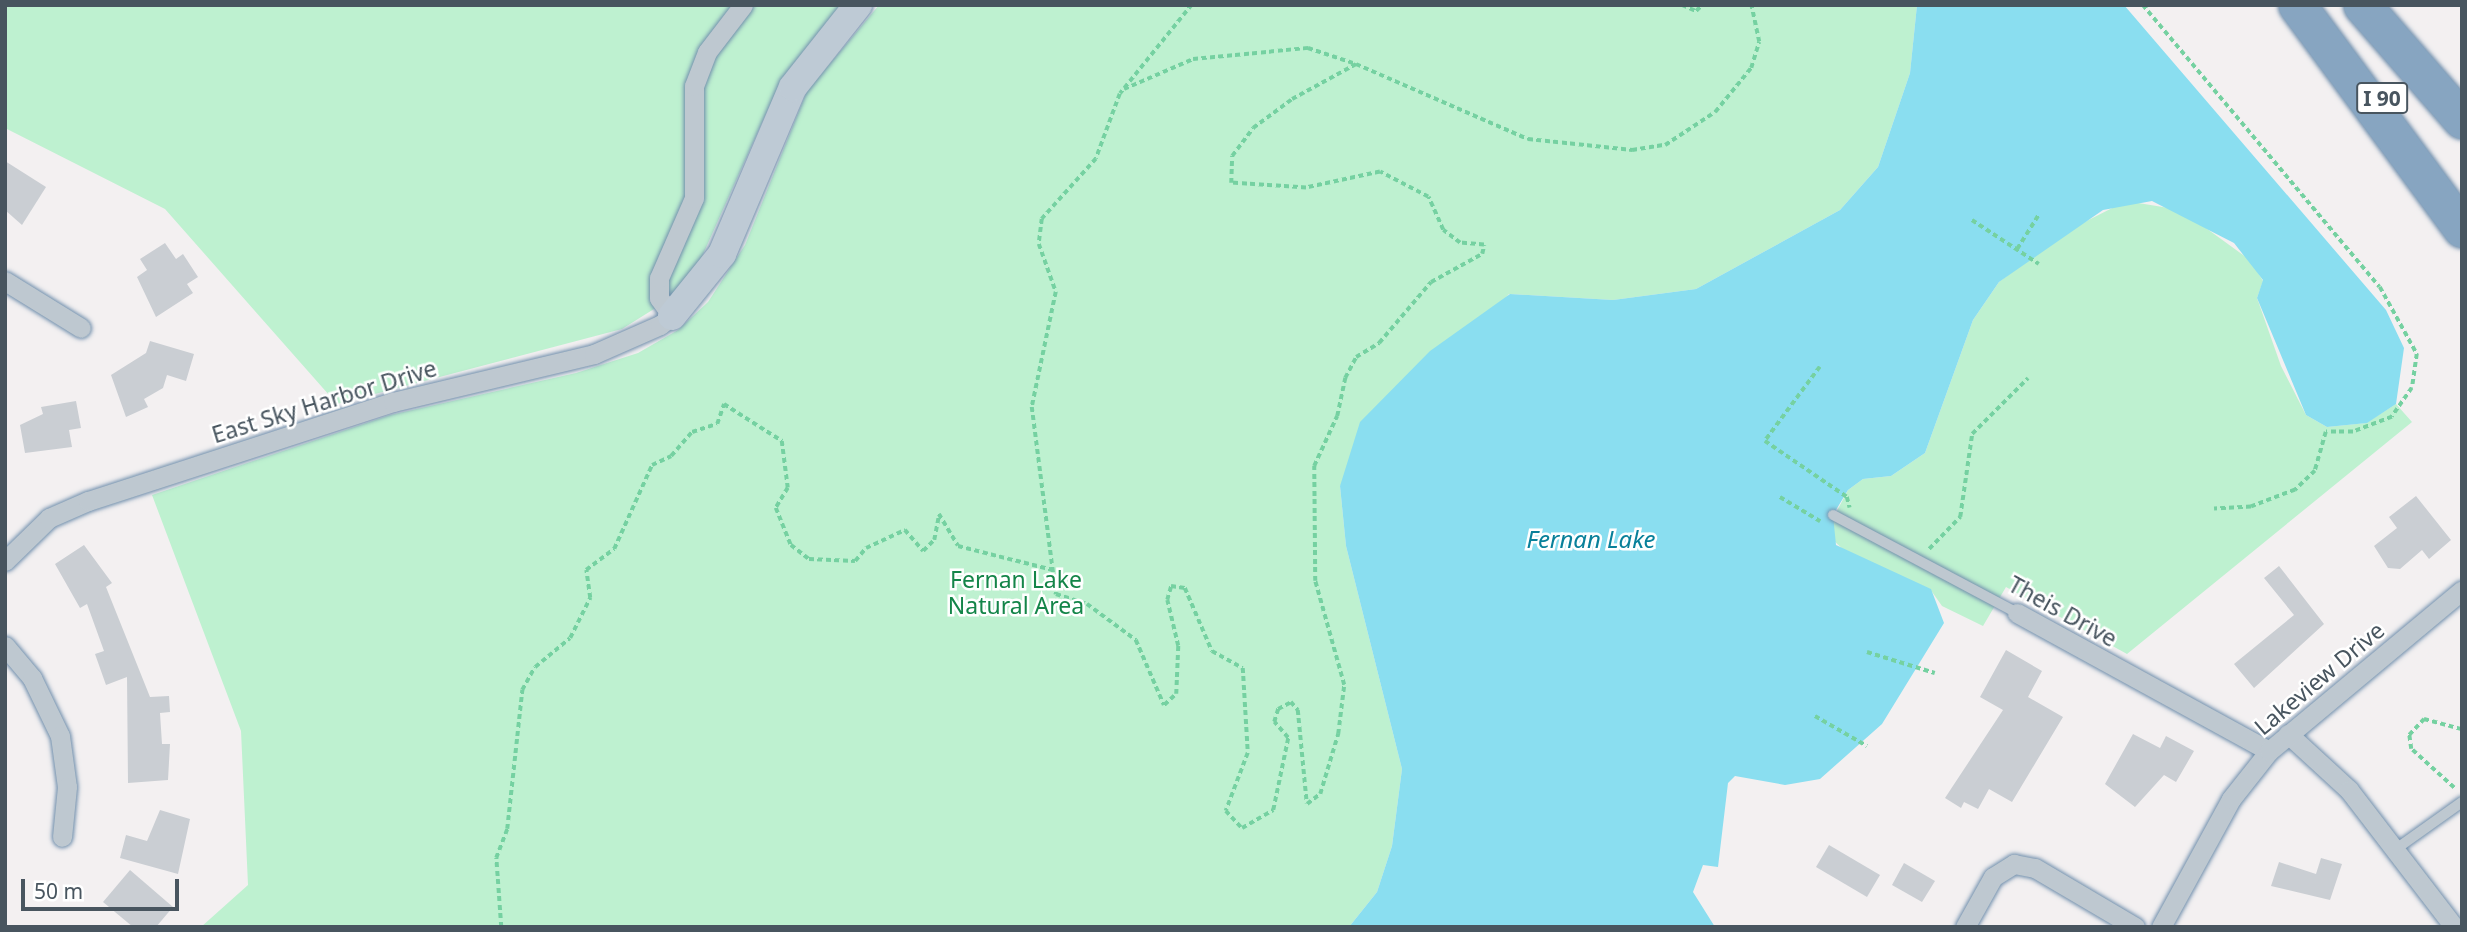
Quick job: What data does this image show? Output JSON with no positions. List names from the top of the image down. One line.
{"streets":{"highway":["I 90"],"street":["East Sky Harbor Drive","Theis Drive","Lakeview Drive"]},"crossings":[["Theis Drive","Lakeview Drive"]],"water":["Fernan Lake"],"parks":["Fernan Lake Natural Area"],"scale_bar":"50 m"}
